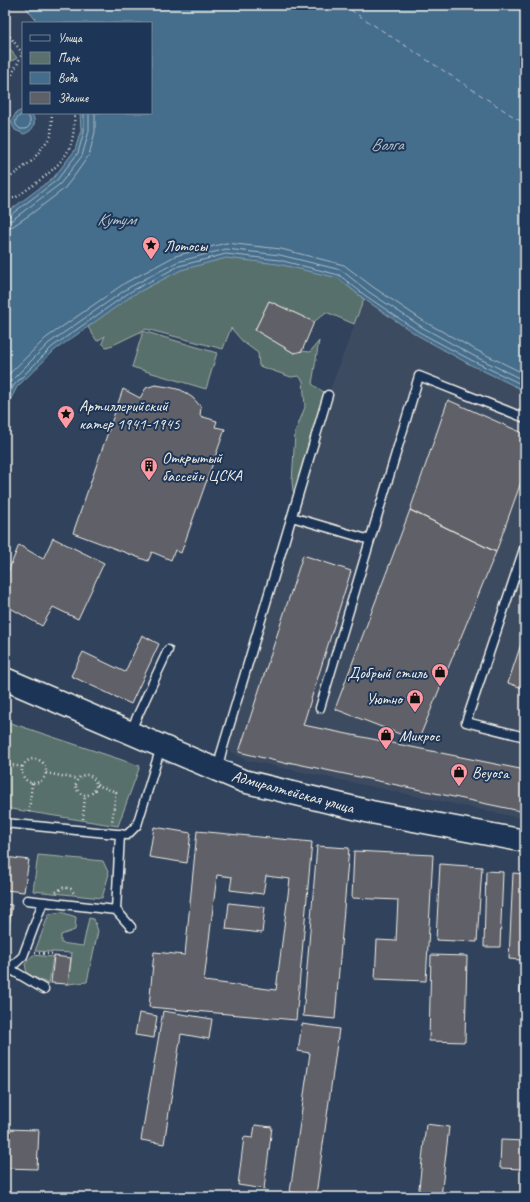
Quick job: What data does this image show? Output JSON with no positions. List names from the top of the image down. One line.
{"streets":{"main road":["Адмиралтейская улица"]},"water":["Волга","Кутум"],"places":{"place":["Лотосы","Артиллерийский катер 1941-1945"],"building":["Открытый бассейн ЦСКА"],"shop":["Добрый стиль","Уютно","Микрос","Beyosa"]},"legend":["Улица","Парк","Вода","Здание"]}
